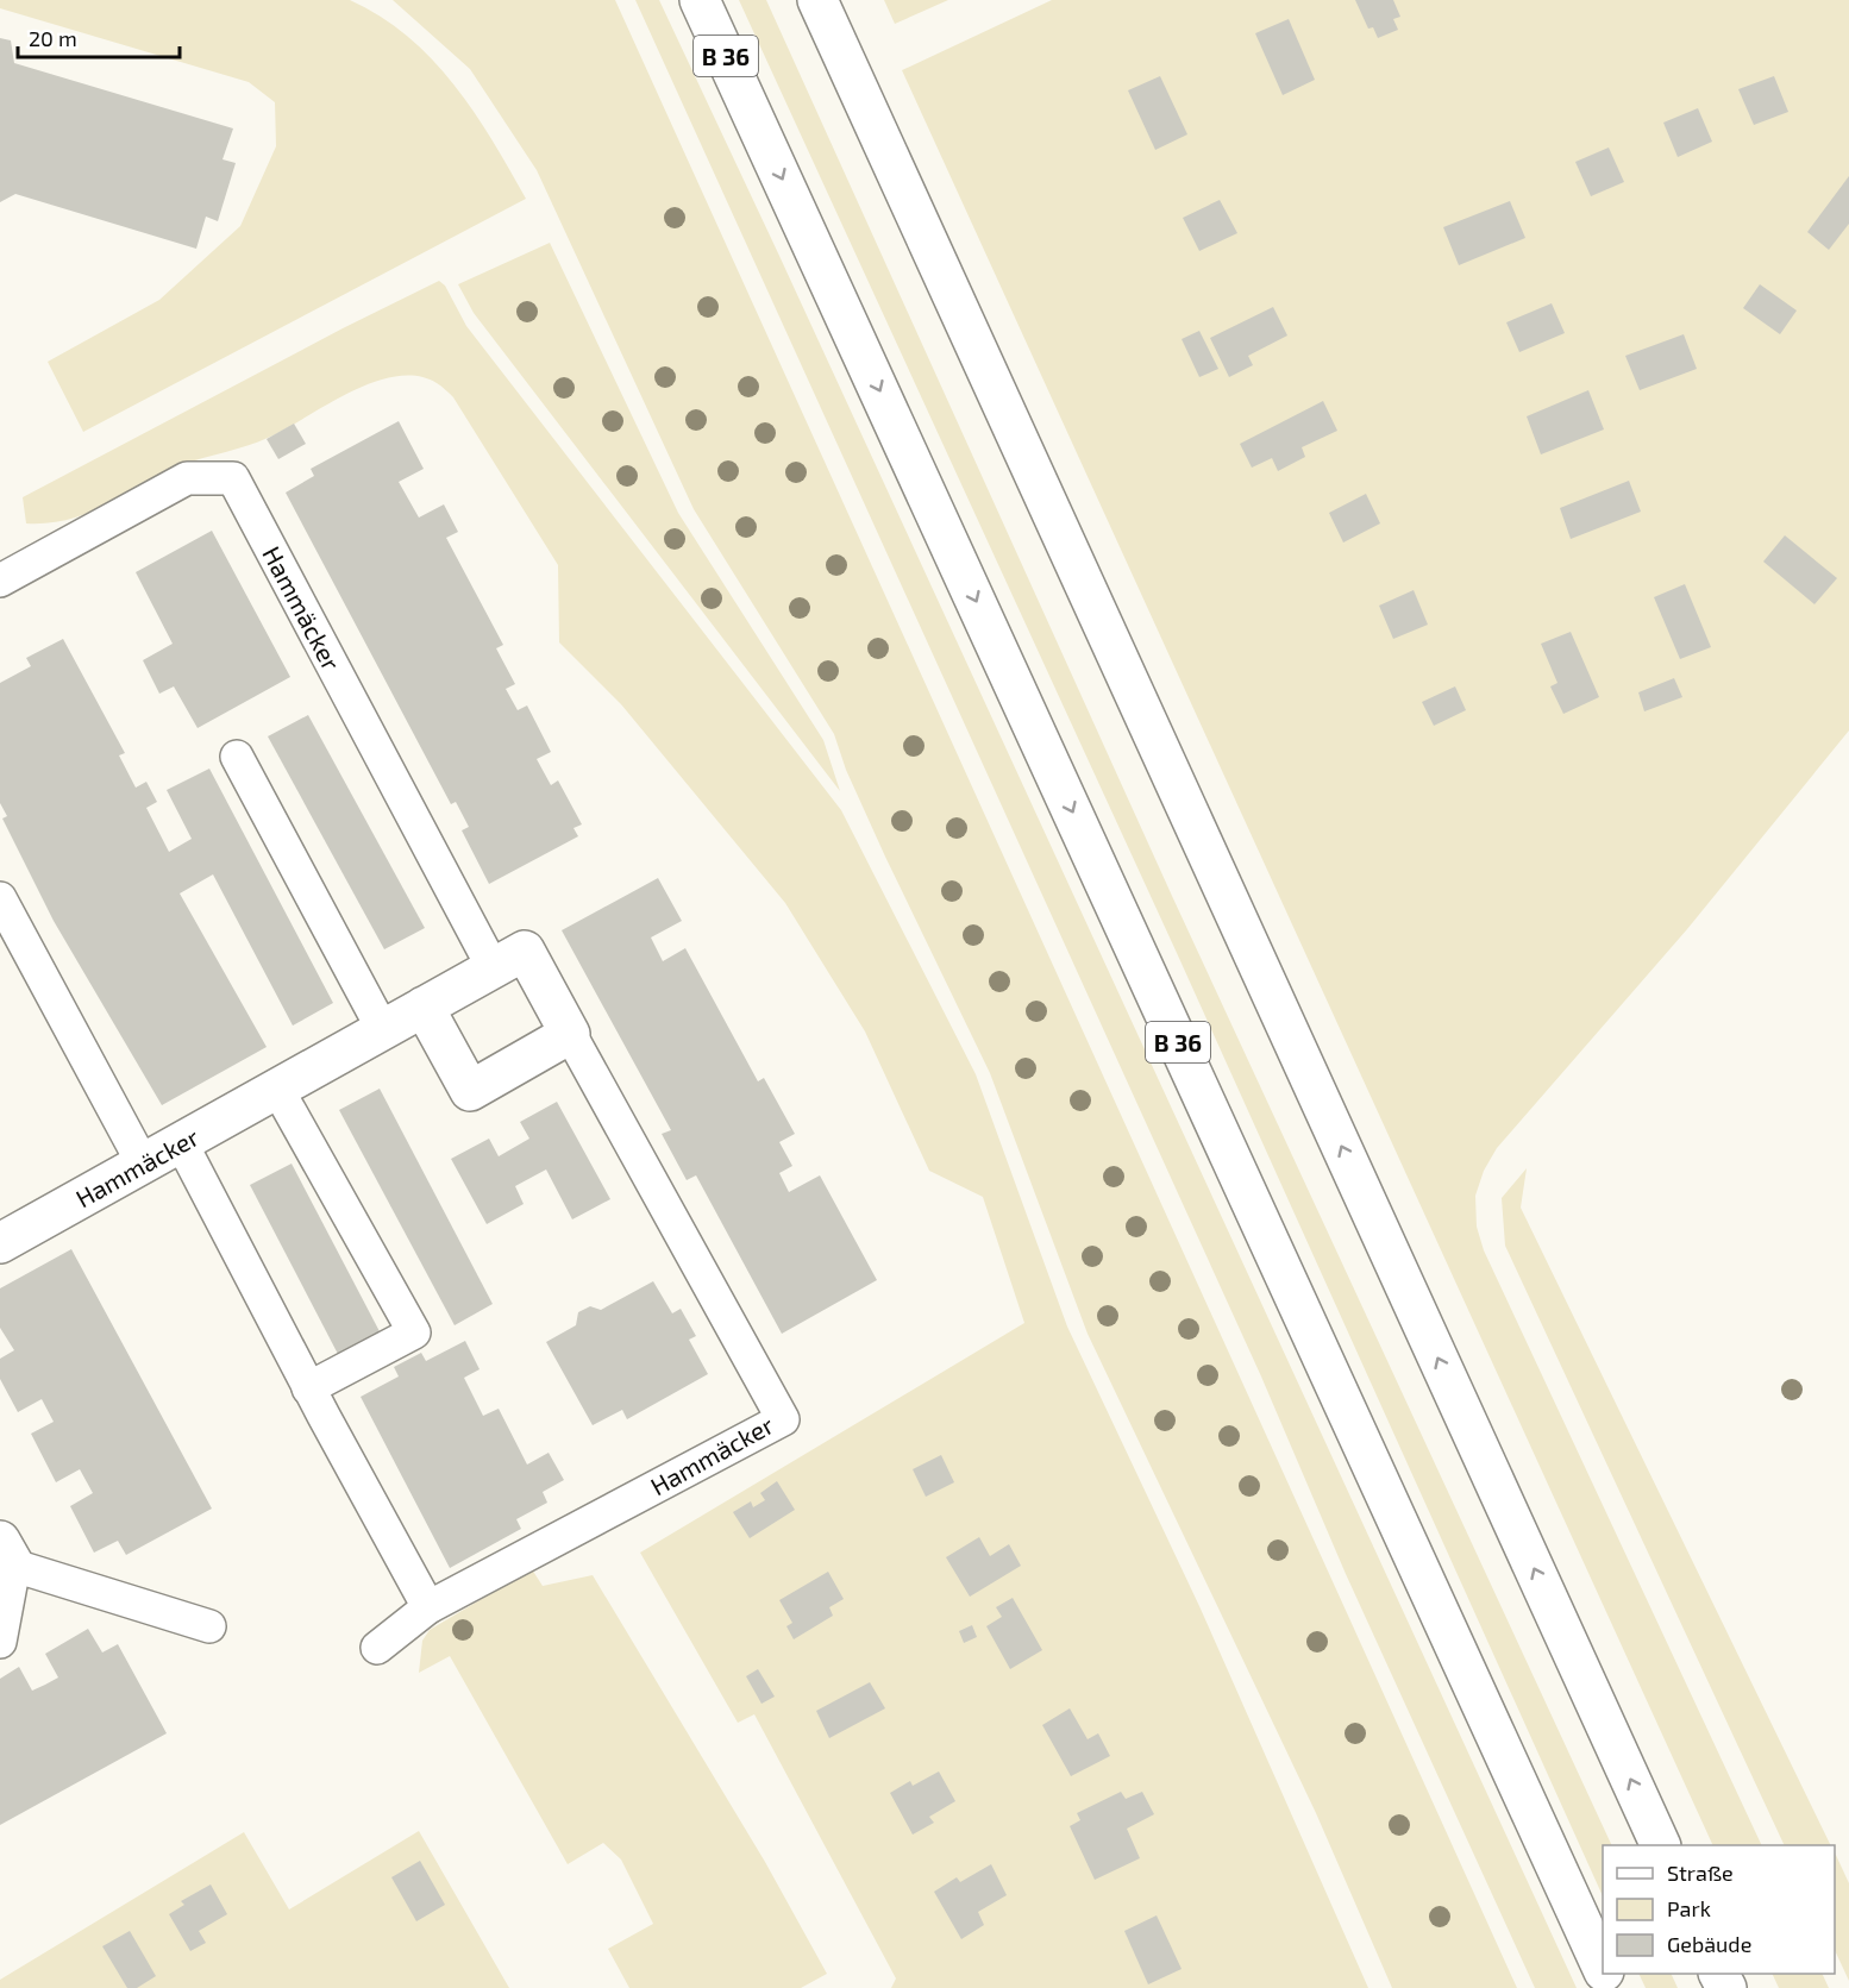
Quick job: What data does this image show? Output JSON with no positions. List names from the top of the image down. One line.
{"streets":{"main road":["B 36","Hammäcker"]},"legend":["Straße","Park","Gebäude"],"scale_bar":"20 m"}
